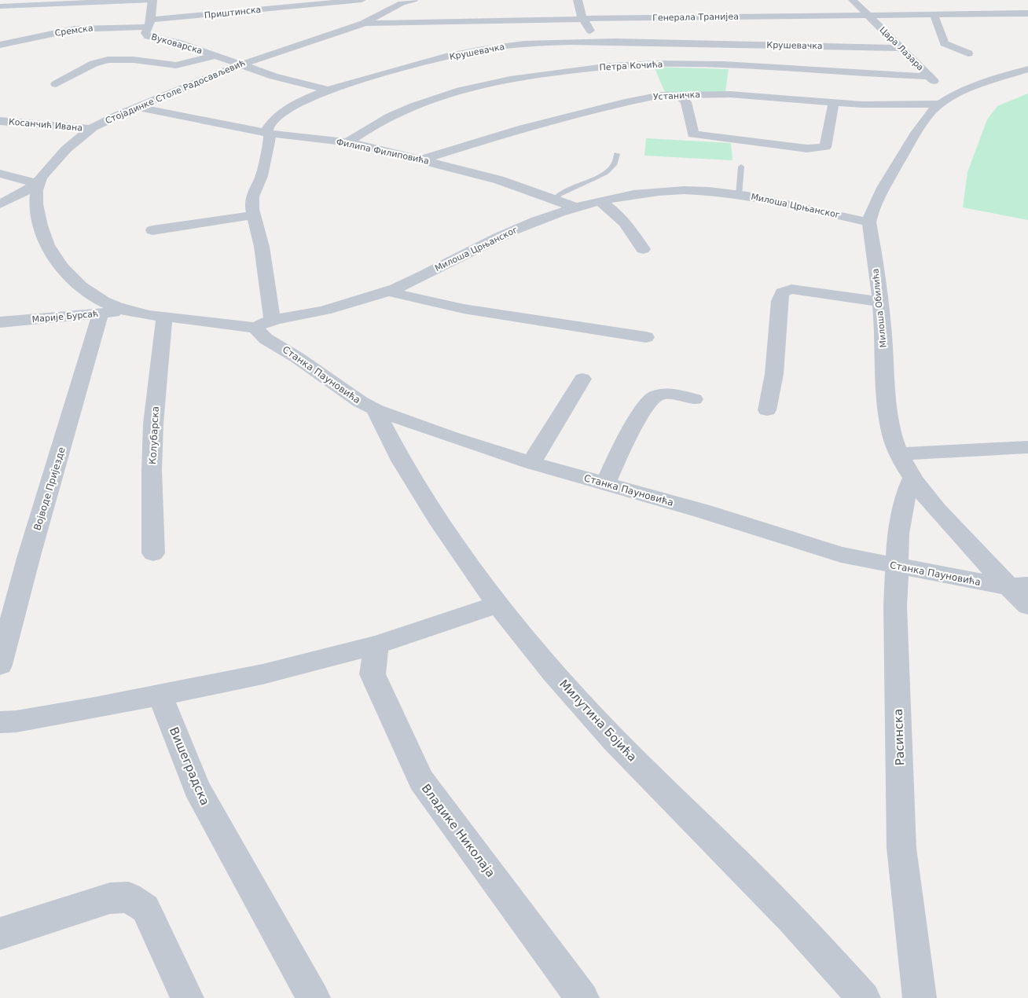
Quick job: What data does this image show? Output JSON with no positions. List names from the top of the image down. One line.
{"streets":{"street":["Приштинска","Генерала Транијеа","Сремска","Вуковарска","Крушевачка","Цара Лазара","Петра Кочића","Стојадинке Столе Радосављевић","Устаничка","Косанчић Ивана","Филипа Филиповића","Милоша Црњанског","Милоша Обилића","Марије Бурсаћ","Станка Пауновића","Колубарска","Војводе Пријезде","Милутина Бојића","Расинска","Вишеградска","Владике Николаја"]},"crossings":[["Приштинска","Сремска"],["Приштинска","Вуковарска"],["Генерала Транијеа","Цара Лазара"],["Генерала Транијеа","Стојадинке Столе Радосављевић"],["Сремска","Вуковарска"],["Вуковарска","Крушевачка"],["Вуковарска","Стојадинке Столе Радосављевић"],["Крушевачка","Цара Лазара"],["Крушевачка","Филипа Филиповића"],["Крушевачка","Милоша Црњанског"],["Крушевачка","Станка Пауновића"],["Цара Лазара","Петра Кочића"],["Цара Лазара","Милоша Обилића"],["Петра Кочића","Филипа Филиповића"],["Стојадинке Столе Радосављевић","Косанчић Ивана"],["Стојадинке Столе Радосављевић","Филипа Филиповића"],["Устаничка","Филипа Филиповића"],["Устаничка","Милоша Обилића"],["Филипа Филиповића","Милоша Црњанског"],["Милоша Црњанског","Милоша Обилића"],["Милоша Црњанског","Станка Пауновића"],["Милоша Обилића","Станка Пауновића"],["Милоша Обилића","Расинска"],["Марије Бурсаћ","Војводе Пријезде"],["Станка Пауновића","Милутина Бојића"],["Станка Пауновића","Расинска"]]}
